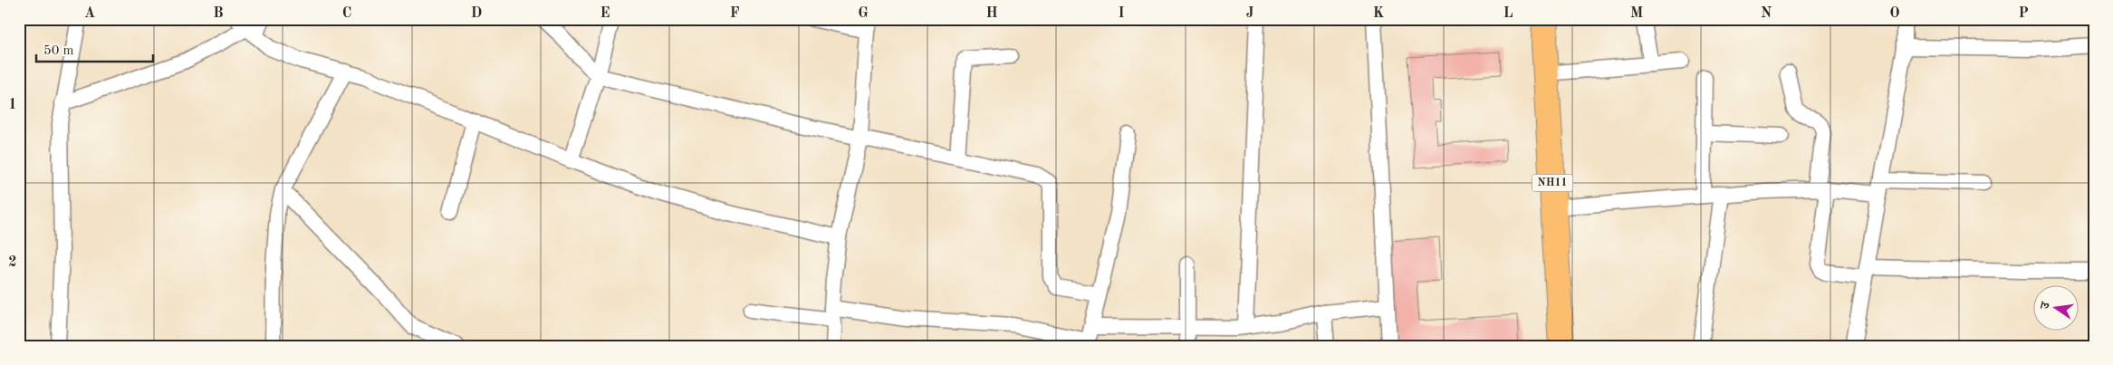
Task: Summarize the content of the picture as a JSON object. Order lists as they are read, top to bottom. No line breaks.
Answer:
{"streets":{"highway":["NH11"]},"scale_bar":"50 m","north":"left","grid":{"columns":["A","B","C","D","E","F","G","H","I","J","K","L","M","N","O","P"],"rows":["1","2"]}}
